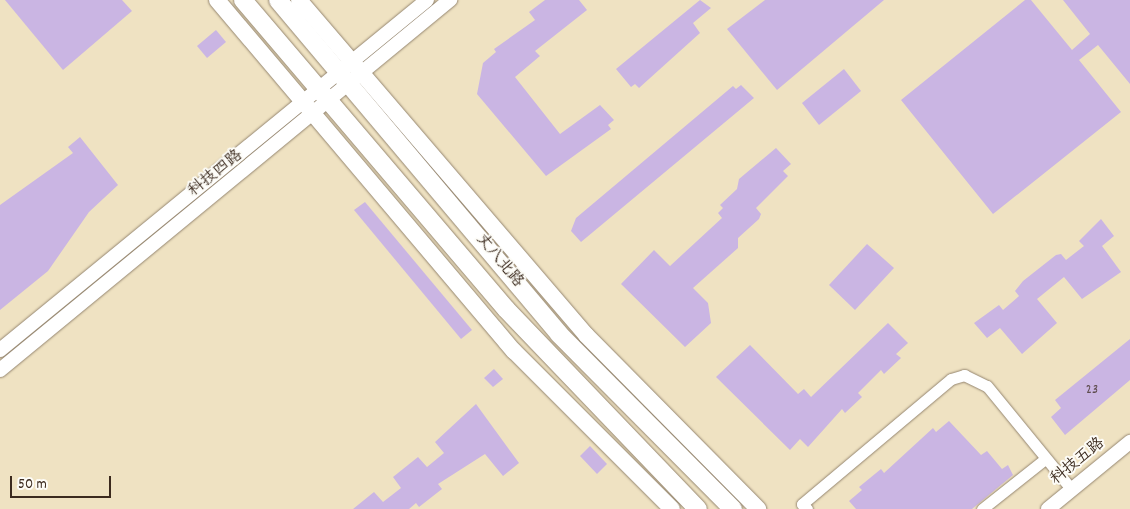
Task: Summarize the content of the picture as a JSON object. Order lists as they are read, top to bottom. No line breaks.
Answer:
{"streets":{"main road":["丈八北路"],"street":["科技四路","科技五路"]},"crossings":[["科技四路","丈八北路"]],"house_numbers":["23"],"scale_bar":"50 m"}
